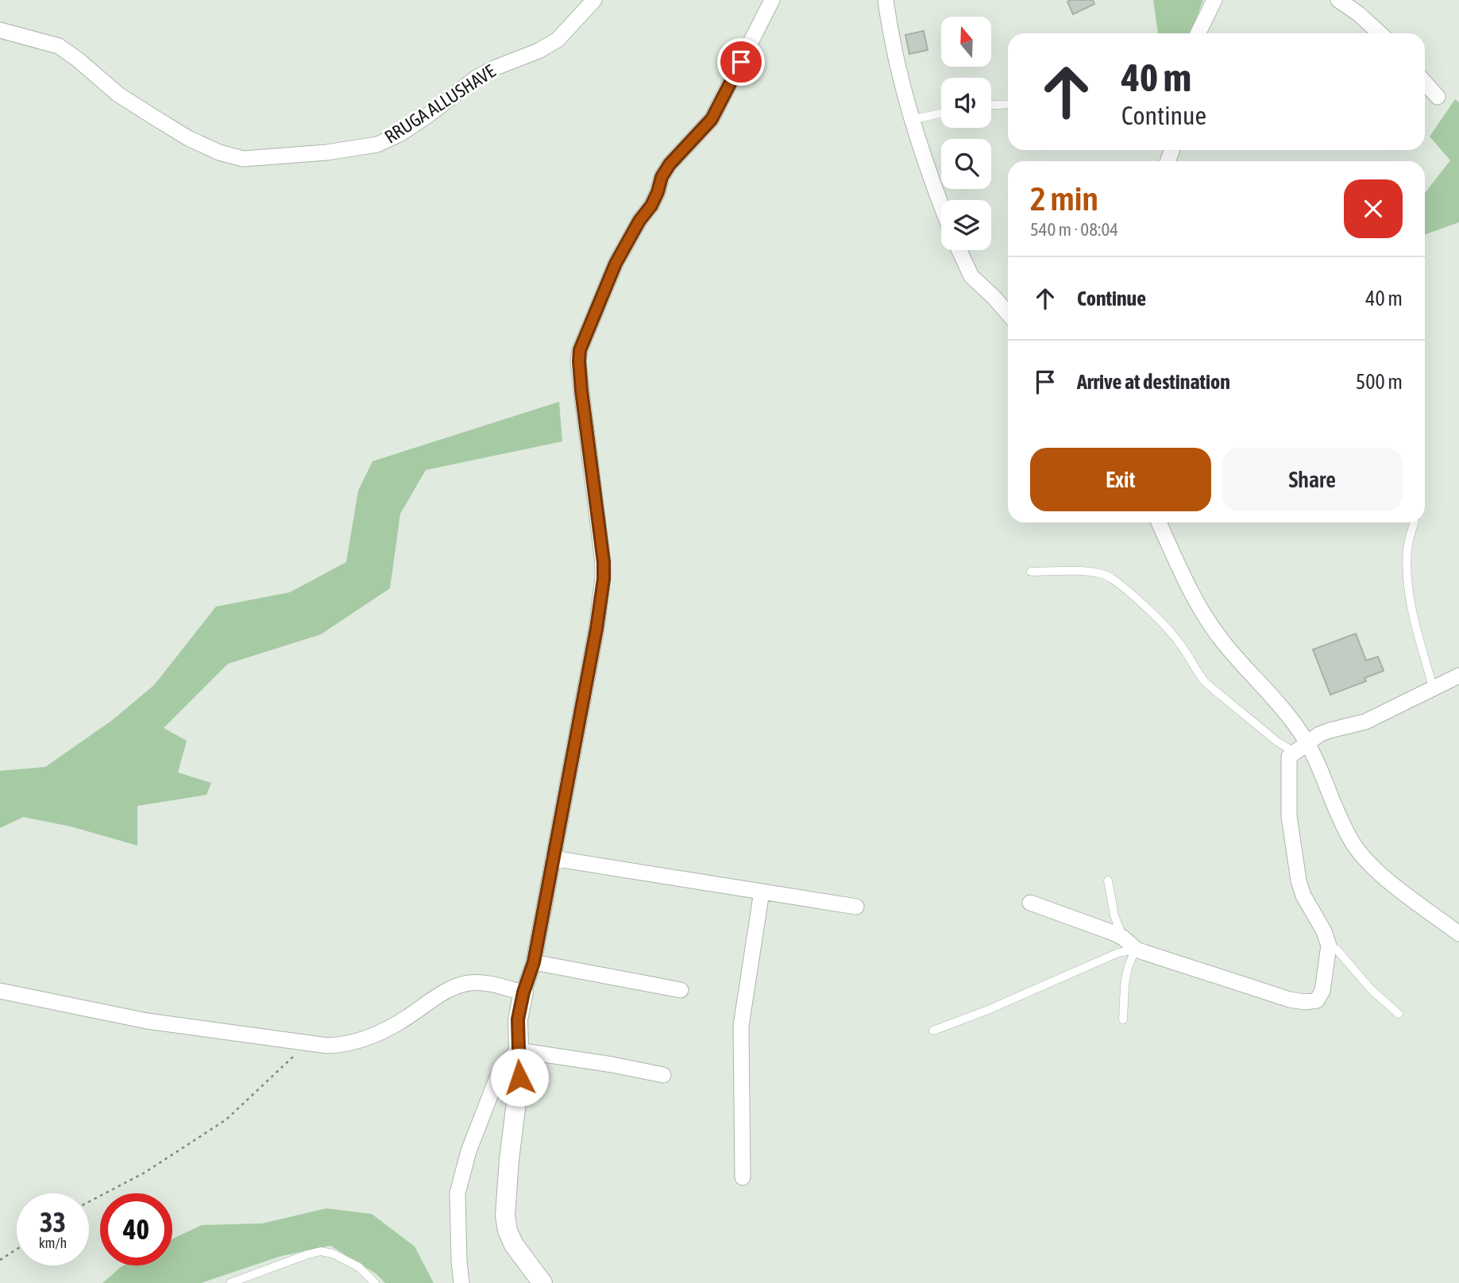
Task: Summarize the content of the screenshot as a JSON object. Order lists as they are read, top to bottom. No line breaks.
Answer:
{"streets":{"street":["RRUGA ALLUSHAVE"]},"north":"top","page":{"turn":["40 m","Continue"],"heading":["2 min","540 m · 08:04"],"list":[{"name":"Continue","value":"40 m"},{"name":"Arrive at destination","value":"500 m"}],"buttons":["Exit","Share"],"speed":"33 km/h","limit":"40"}}
